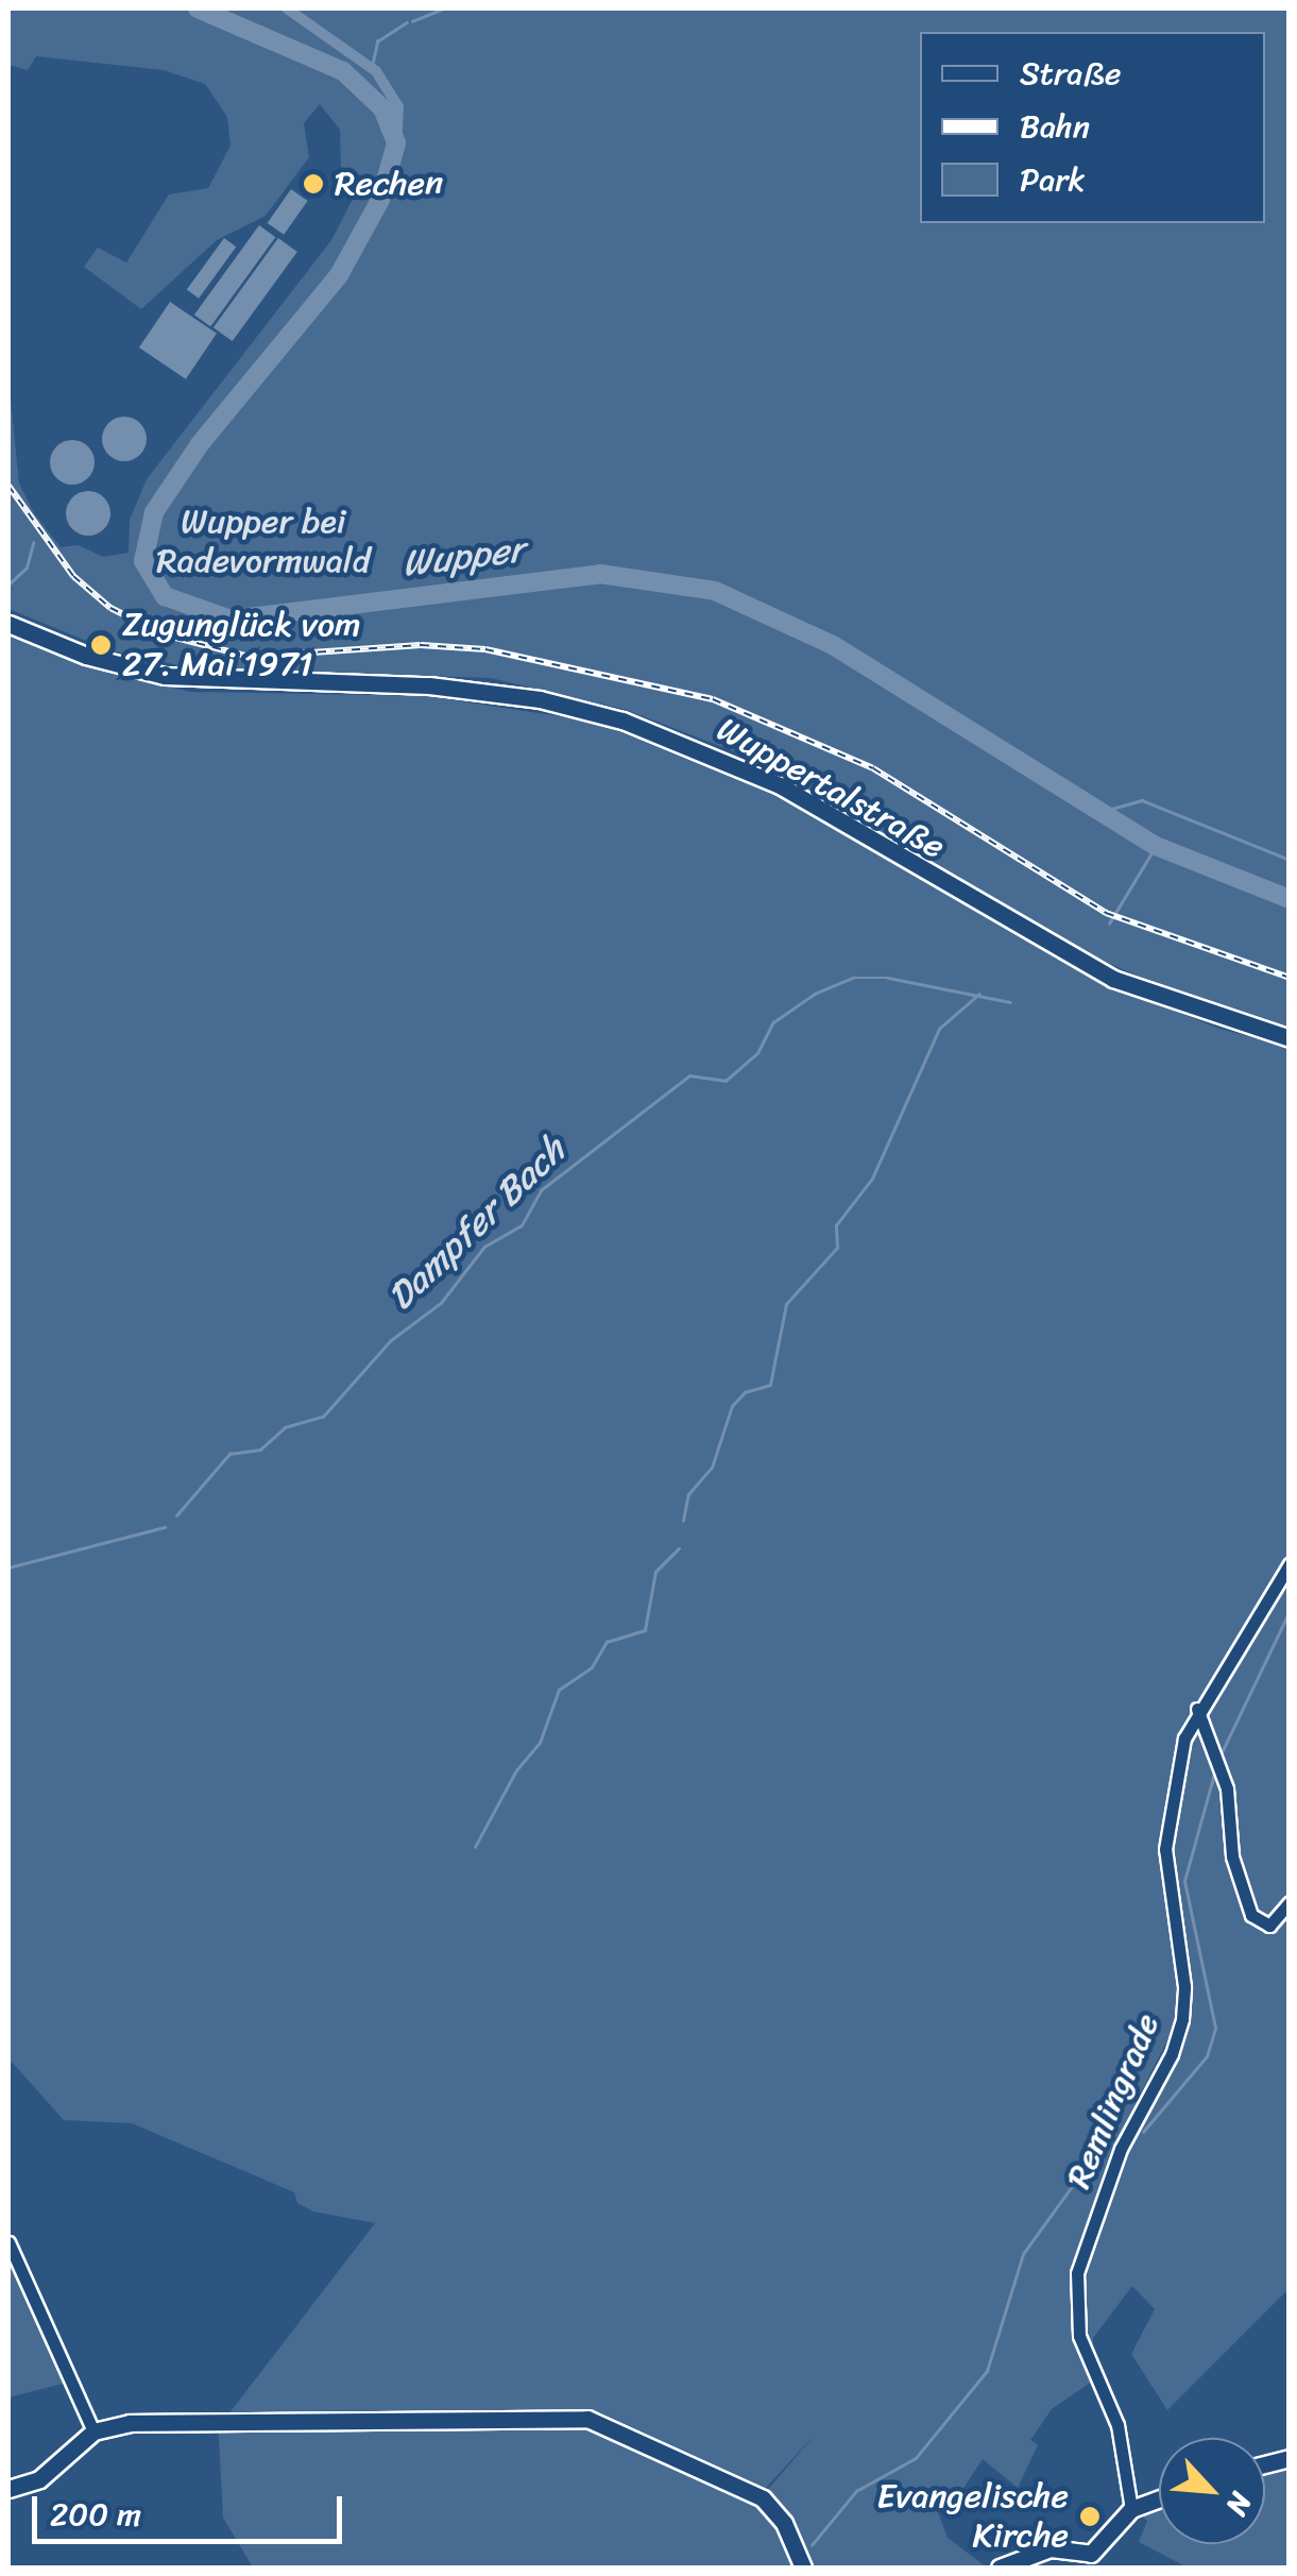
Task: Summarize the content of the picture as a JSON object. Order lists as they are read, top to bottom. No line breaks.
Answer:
{"streets":{"main road":["Wuppertalstraße"],"street":["Remlingrade"]},"water":["Wupper","Dampfer Bach"],"parks":["Wupper bei Radevormwald"],"places":["Rechen","Zugunglück vom 27. Mai 1971","Evangelische Kirche"],"legend":["Straße","Bahn","Park"],"scale_bar":"200 m","north":"bottom right"}
